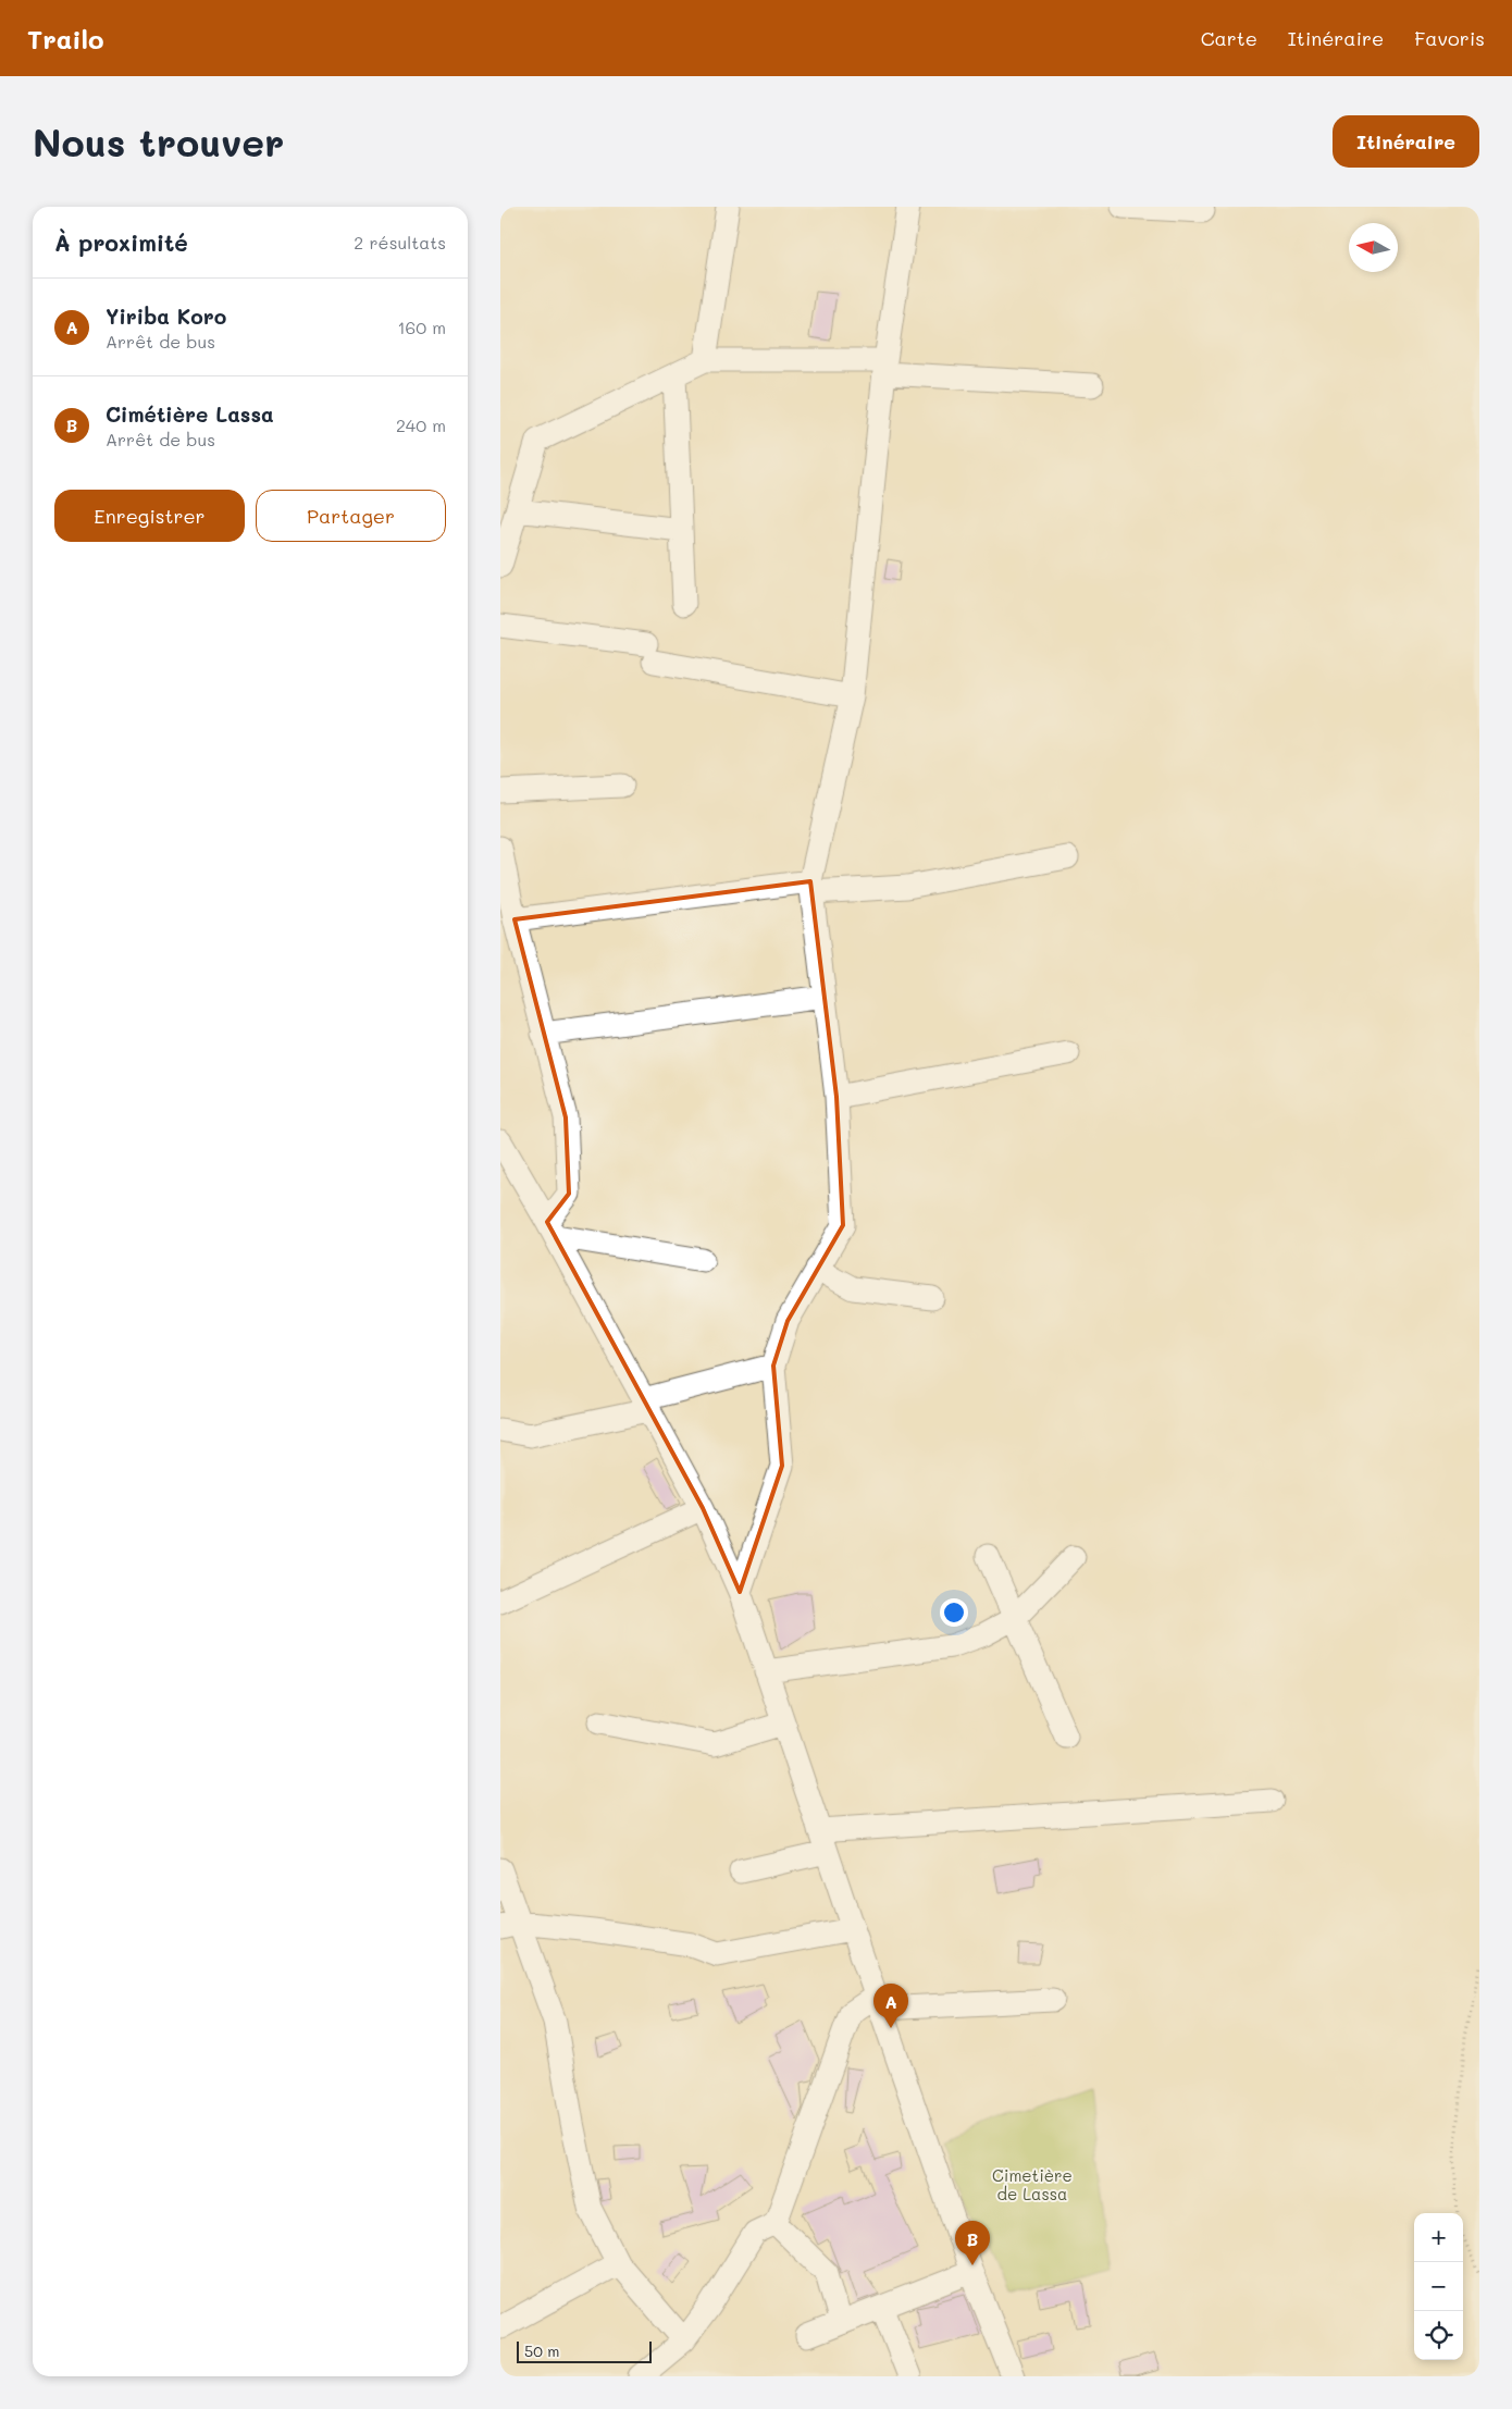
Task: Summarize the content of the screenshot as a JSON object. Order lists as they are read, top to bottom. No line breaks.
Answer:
{"parks":["Cimetière de Lassa"],"scale_bar":"50 m","north":"left","page":{"header":"Trailo","nav":["Carte","Itinéraire","Favoris"],"buttons":["Itinéraire",["Enregistrer","Partager"]],"title":"Nous trouver","heading":["À proximité","2 résultats"],"list":[{"mark":"A","name":"Yiriba Koro","note":"Arrêt de bus","value":"160 m"},{"mark":"B","name":"Cimétière Lassa","note":"Arrêt de bus","value":"240 m"}],"pins":["A","B"],"map_buttons":["+","−"],"scale":"50 m"}}
